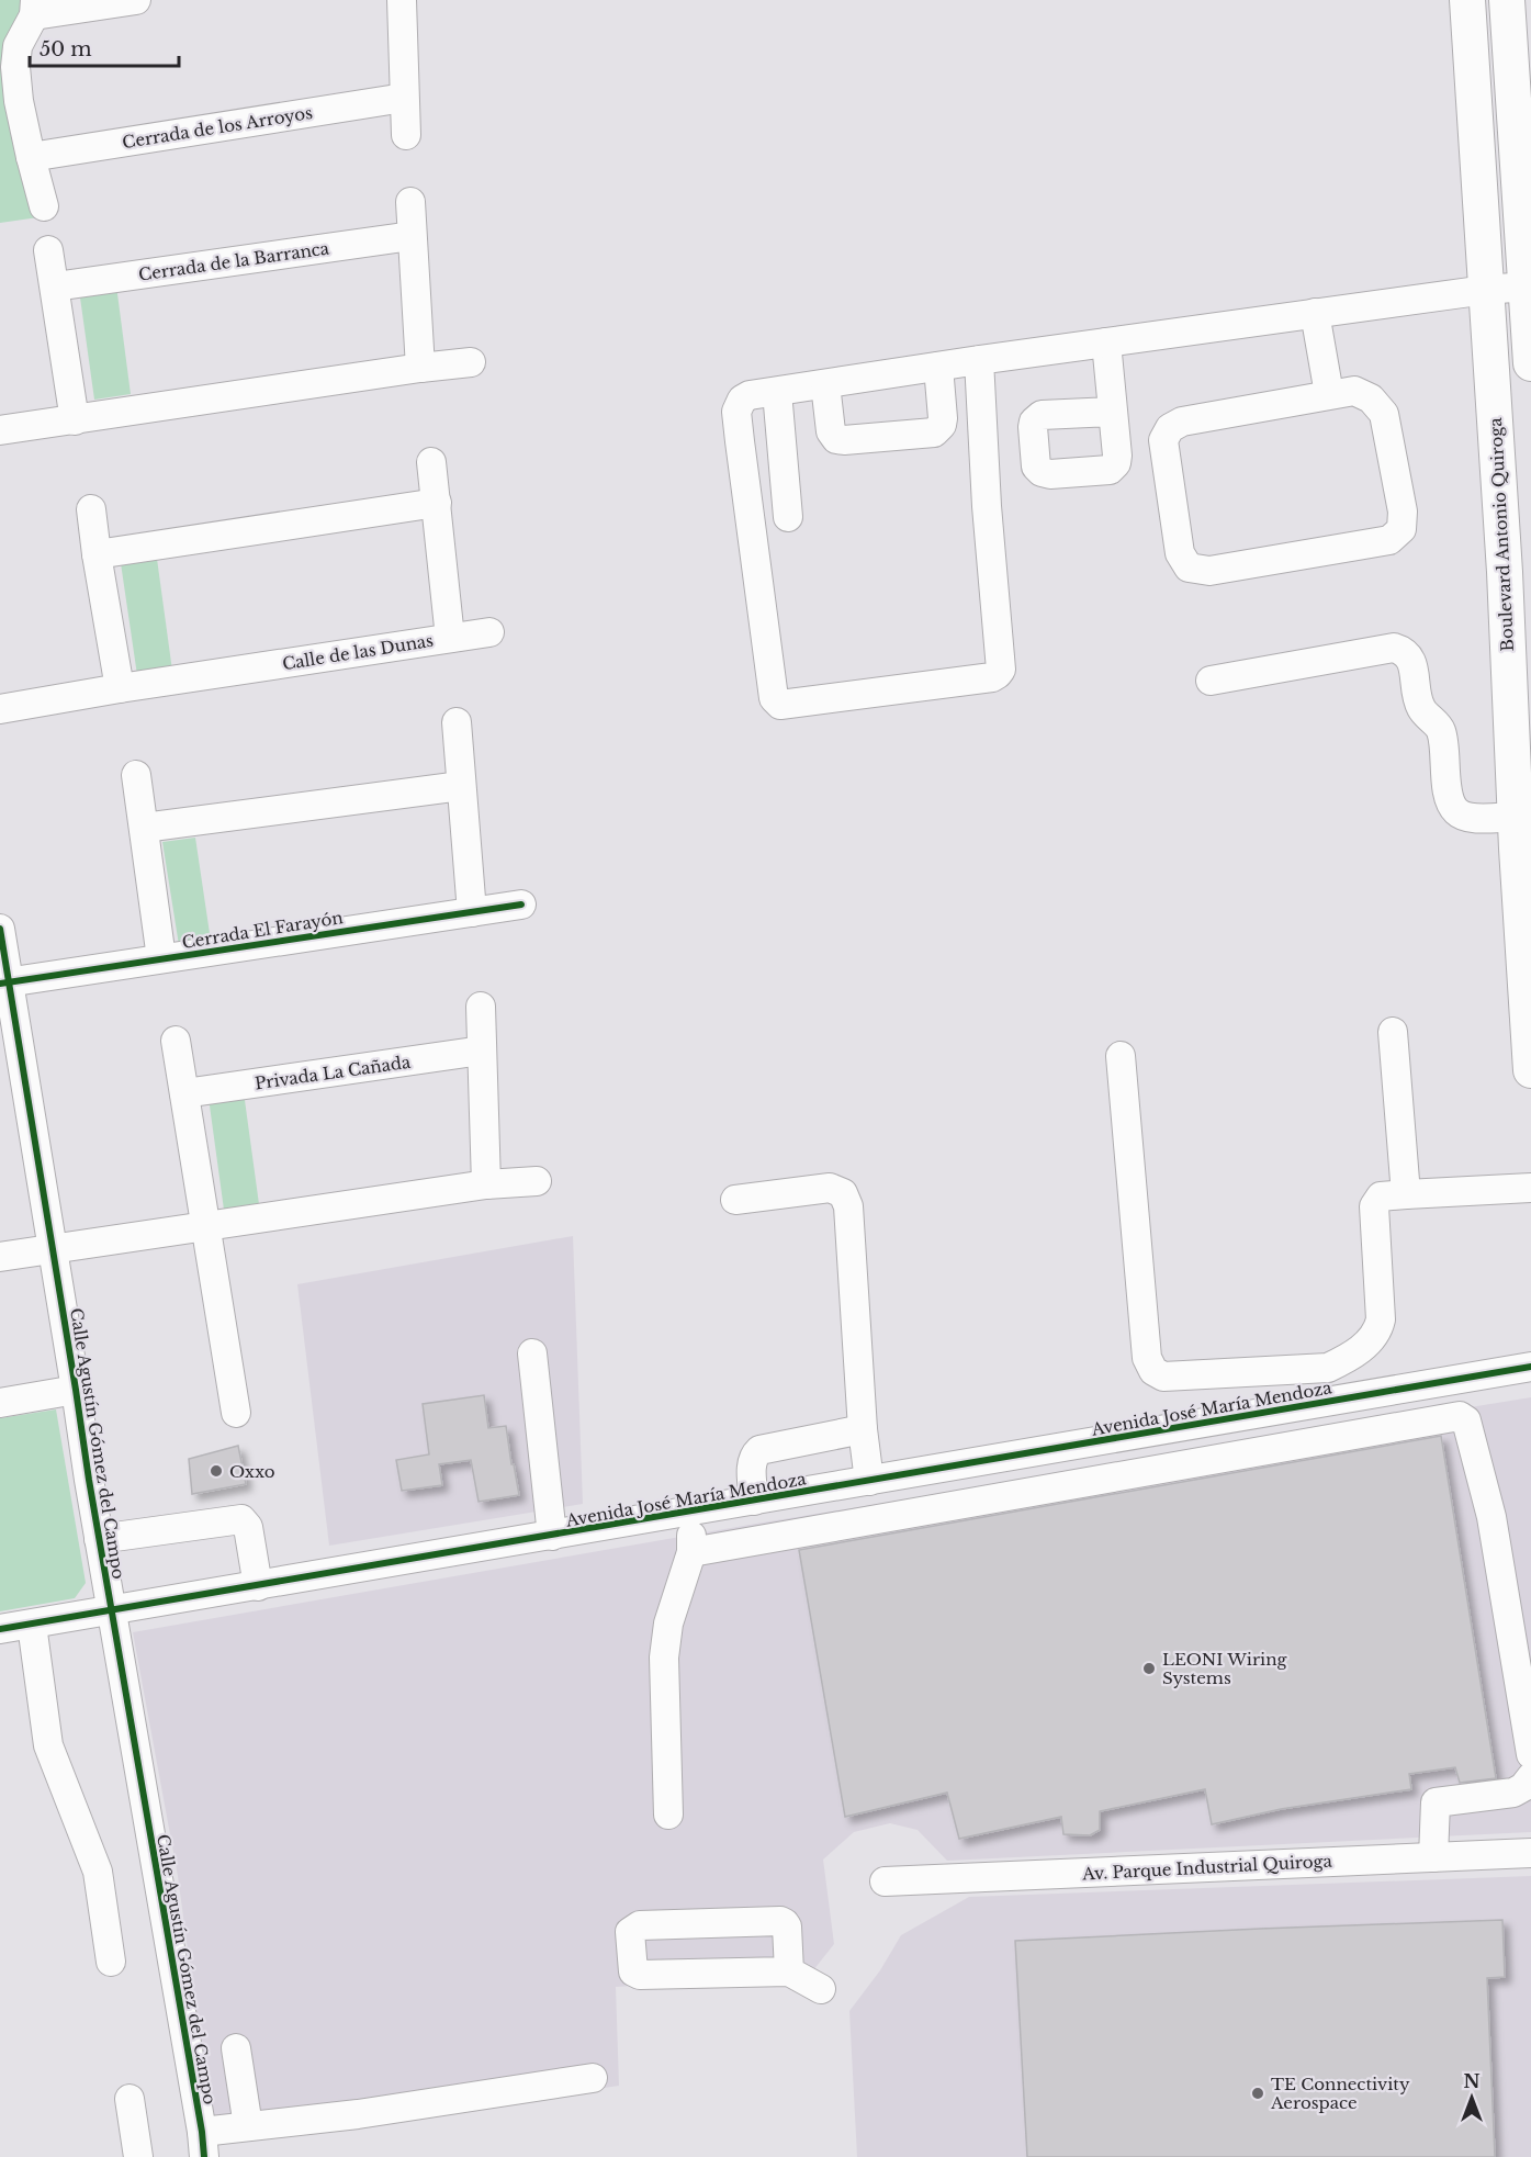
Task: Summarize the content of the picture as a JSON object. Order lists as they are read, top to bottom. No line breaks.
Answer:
{"streets":{"main road":["Boulevard Antonio Quiroga"],"street":["Cerrada de los Arroyos","Cerrada de la Barranca","Calle de las Dunas","Cerrada El Farayón","Privada La Cañada","Avenida José María Mendoza","Calle Agustín Gómez del Campo","Av. Parque Industrial Quiroga"]},"crossings":[["Cerrada El Farayón","Calle Agustín Gómez del Campo"],["Avenida José María Mendoza","Calle Agustín Gómez del Campo"]],"places":["Oxxo","LEONI Wiring Systems","TE Connectivity Aerospace"],"scale_bar":"50 m","north":"top"}
